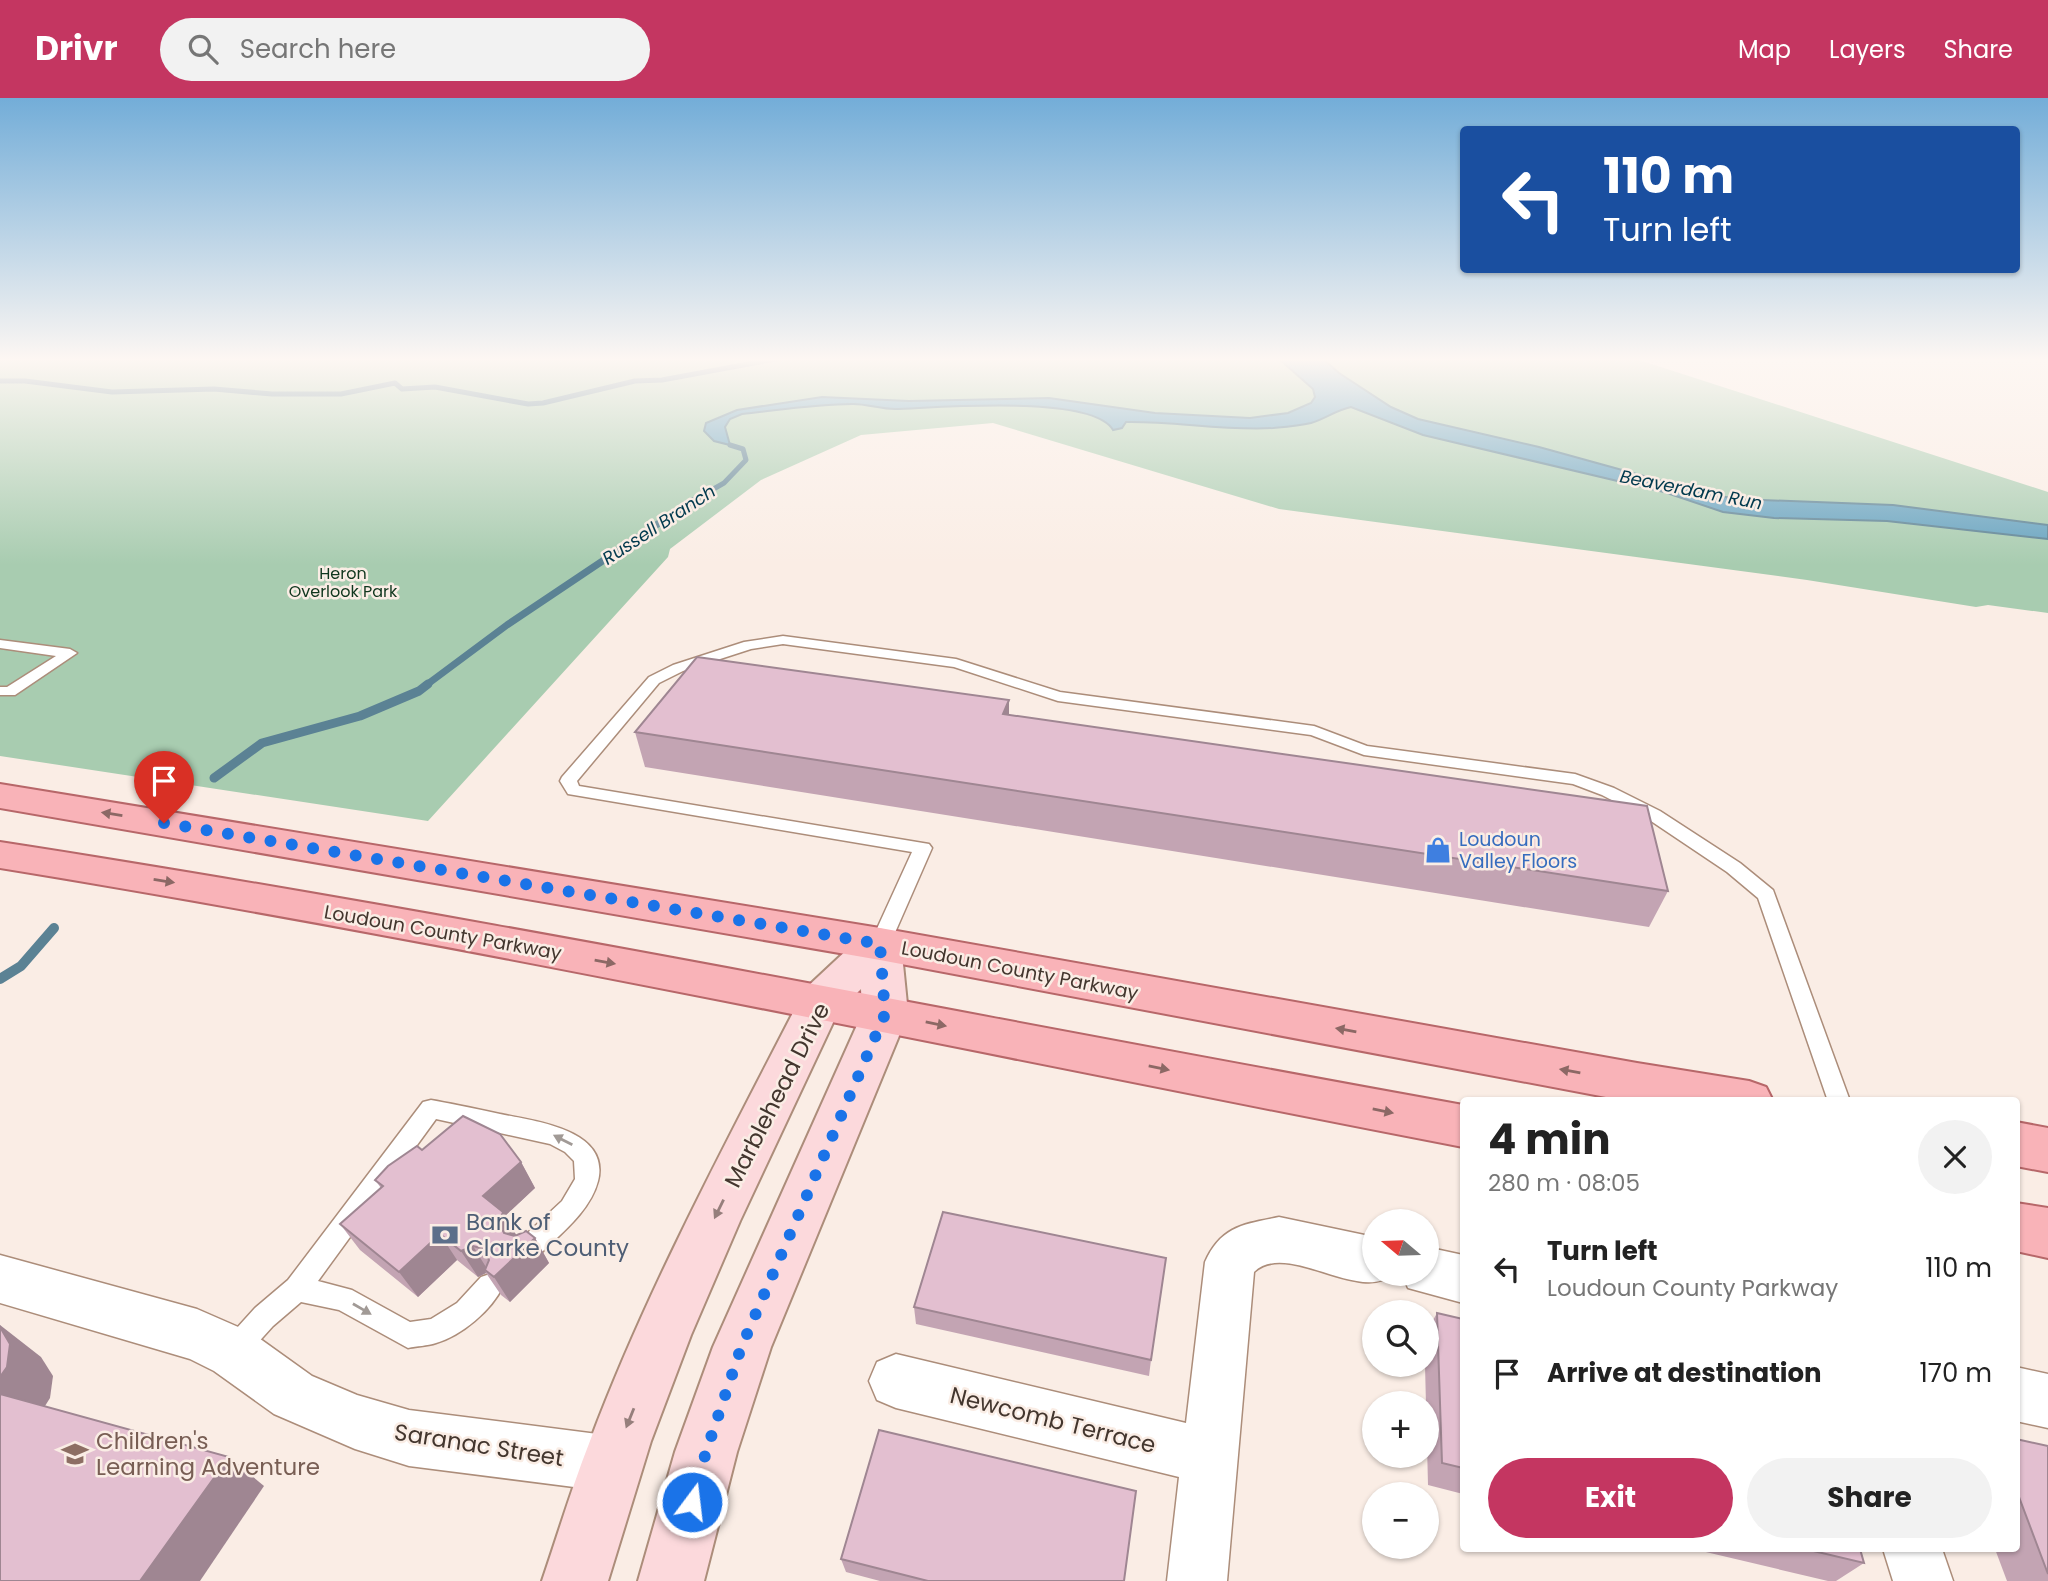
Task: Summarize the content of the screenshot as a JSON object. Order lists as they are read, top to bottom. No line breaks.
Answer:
{"streets":{"main road":["Loudoun County Parkway"],"street":["Marblehead Drive","Newcomb Terrace","Saranac Street"]},"crossings":[["Loudoun County Parkway","Marblehead Drive"],["Marblehead Drive","Saranac Street"]],"water":["Beaverdam Run","Russell Branch"],"parks":["Heron Overlook Park"],"places":{"shop":["Loudoun Valley Floors"],"bank":["Bank of Clarke County"],"school or university":["Children's Learning Adventure"]},"north":"left","page":{"header":"Drivr","search":"Search here","nav":["Map","Layers","Share"],"turn":["110 m","Turn left"],"heading":["4 min","280 m · 08:05"],"map_buttons":["+","−"],"list":[{"name":"Turn left","note":"Loudoun County Parkway","value":"110 m"},{"name":"Arrive at destination","value":"170 m"}],"buttons":["Exit","Share"]}}
